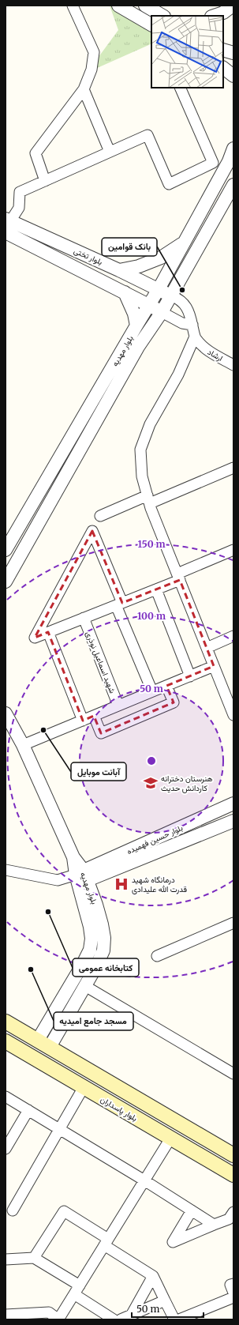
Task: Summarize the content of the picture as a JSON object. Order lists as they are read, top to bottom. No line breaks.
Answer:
{"streets":{"main road":["بلوار پاسداران"],"street":["بلوار تختی","بلوار مهدیه","ارشاد","شهید اسماعیل نوذری","بلوار حسین فهمیده"]},"crossings":[["بلوار تختی","بلوار مهدیه"],["بلوار مهدیه","بلوار حسین فهمیده"]],"places":{"other":["بانک قوامین","آبانت موبایل","کتابخانه عمومی","مسجد جامع امیدیه"],"school or university":["هنرستان دخترانه کاردانش حدیث"],"hospital":["درمانگاه شهید قدرت الله علیدادی"]},"scale_bar":"50 m","rings":["150 m","100 m","50 m"]}
